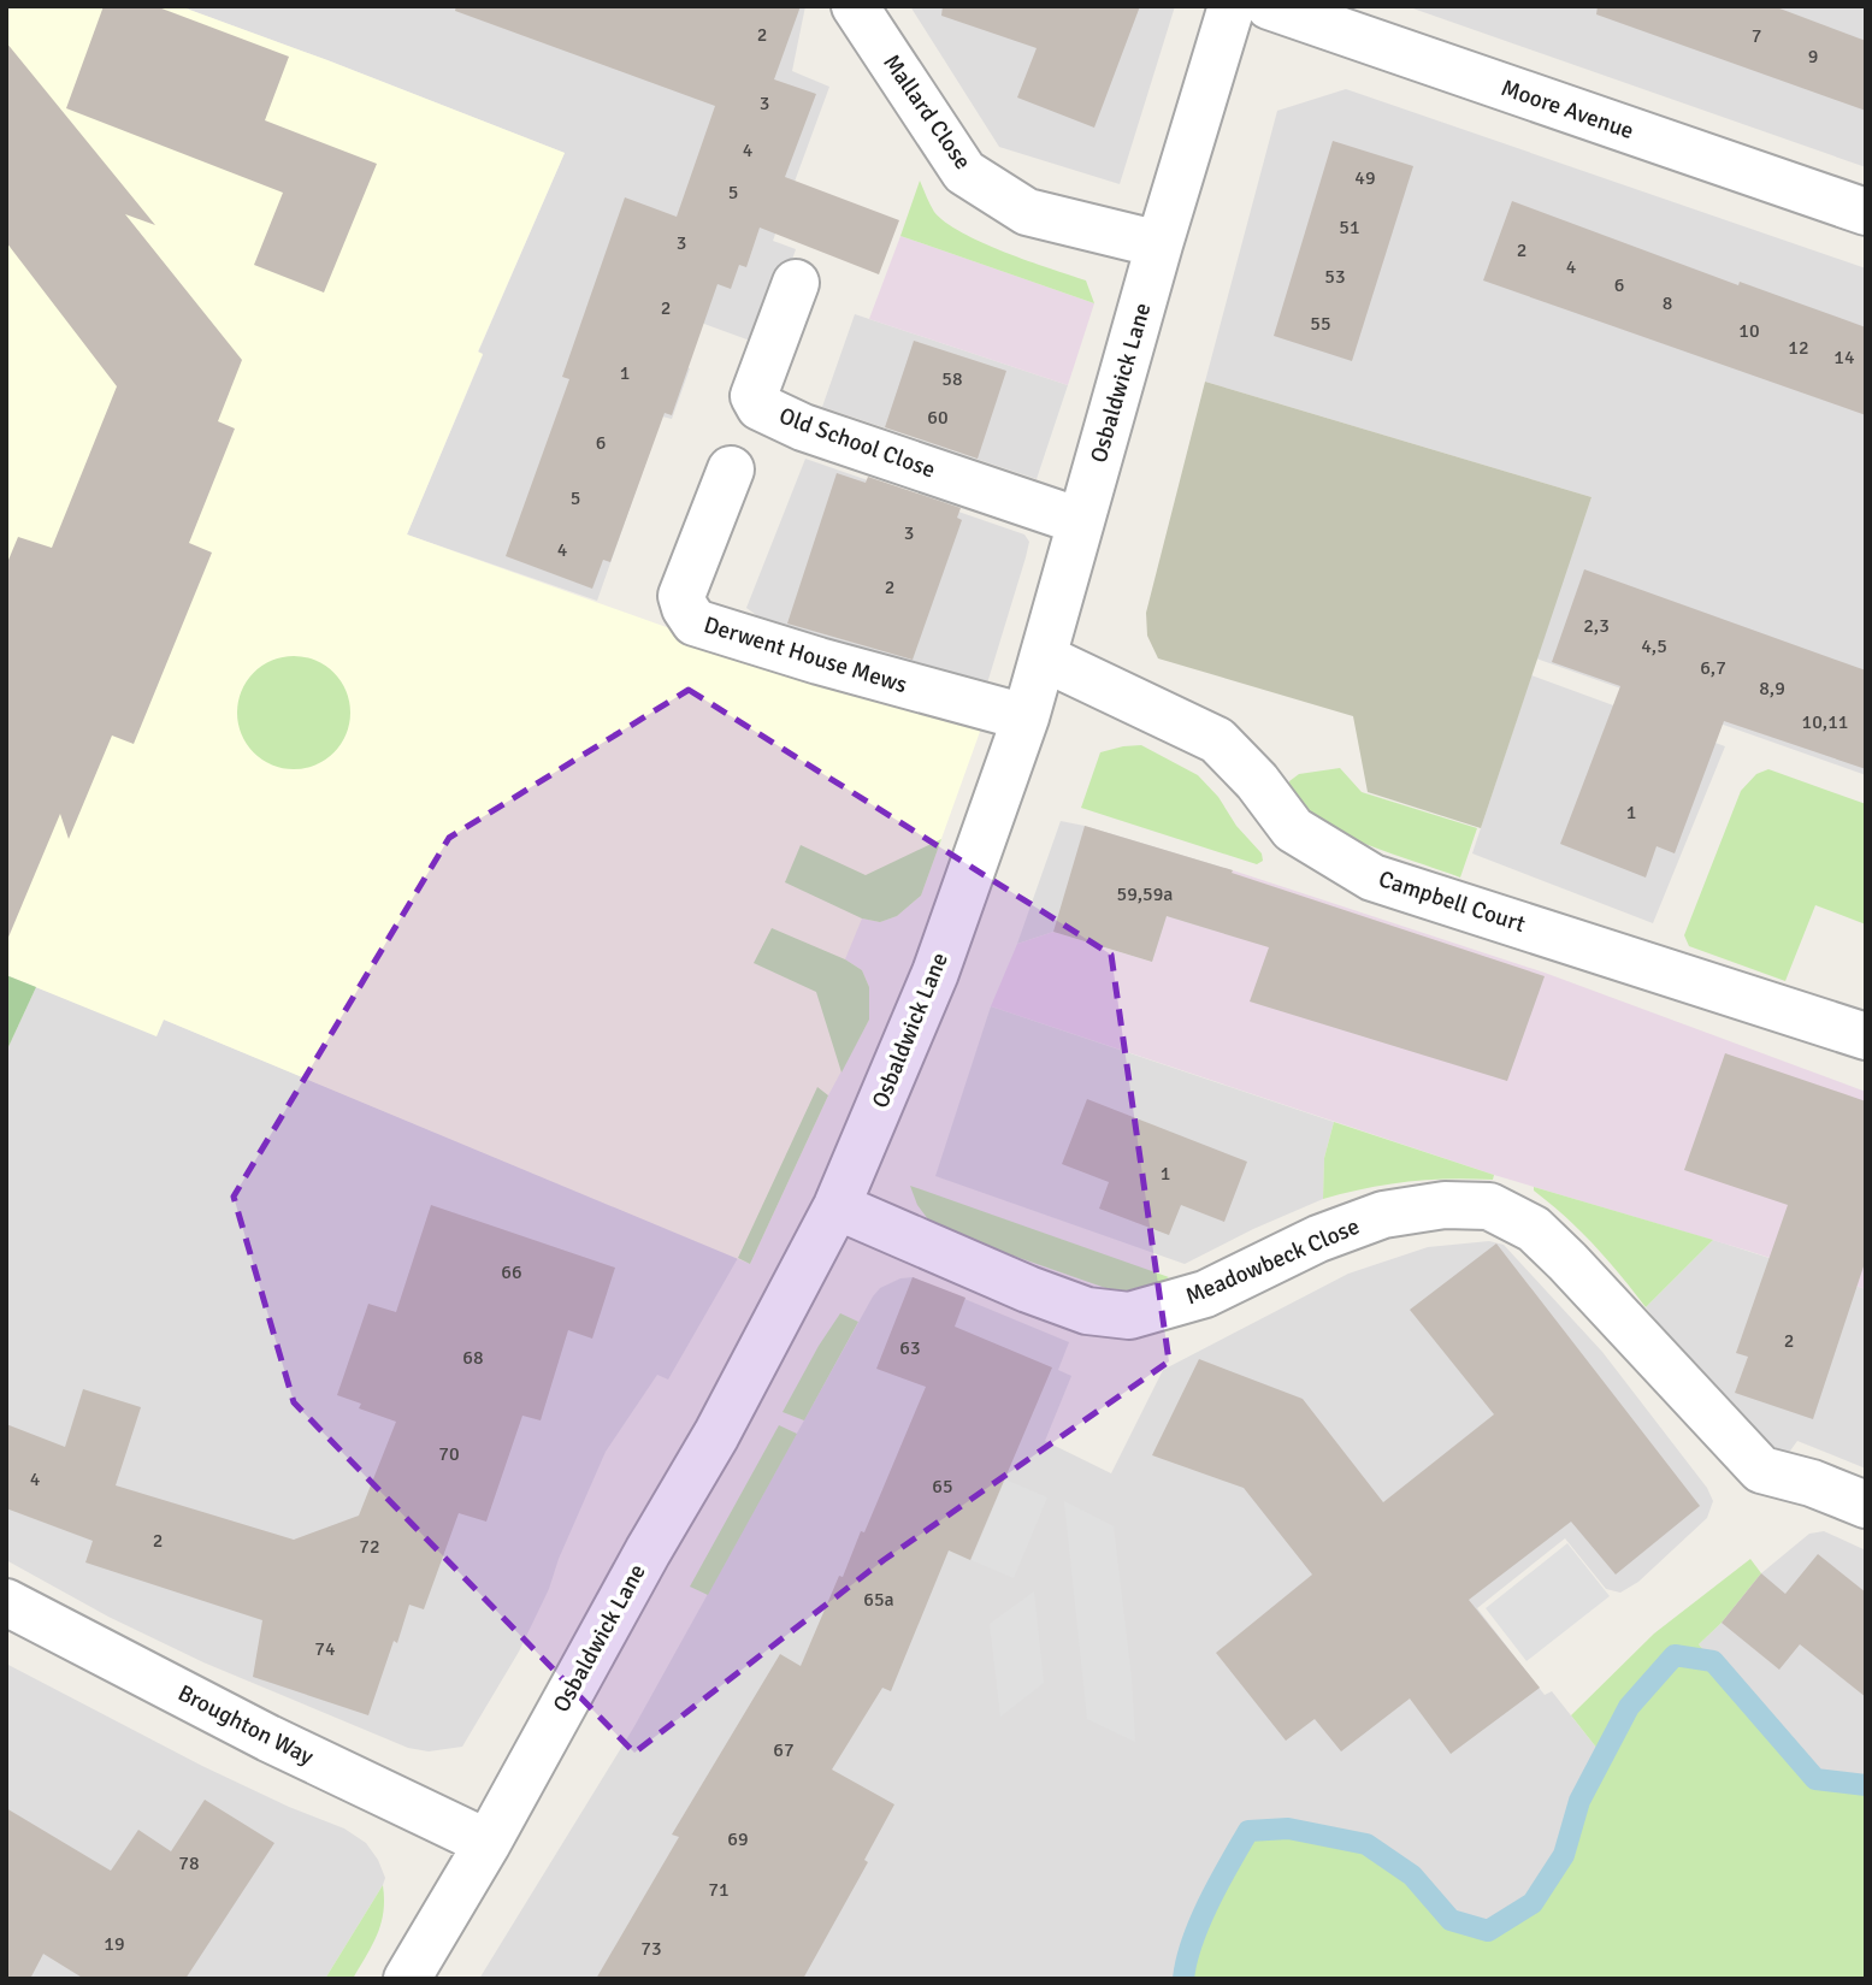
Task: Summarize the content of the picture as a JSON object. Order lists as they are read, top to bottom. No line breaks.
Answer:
{"streets":{"street":["Moore Avenue","Mallard Close","Osbaldwick Lane","Old School Close","Derwent House Mews","Campbell Court","Meadowbeck Close","Broughton Way"]},"crossings":[["Mallard Close","Osbaldwick Lane"],["Osbaldwick Lane","Old School Close"],["Osbaldwick Lane","Derwent House Mews"],["Osbaldwick Lane","Campbell Court"],["Osbaldwick Lane","Meadowbeck Close"],["Osbaldwick Lane","Broughton Way"]],"house_numbers":["2","7","9","3","4","49","5","51","3","2","4","53","6","8","2","55","10","12","14","1","58","60","6","5","3","4","2","2,3","4,5","6,7","8,9","10,11","1","59,59a","1","66","2","63","68","70","4","65","2","72","65a","74","67","69","78","71","19","73"]}
